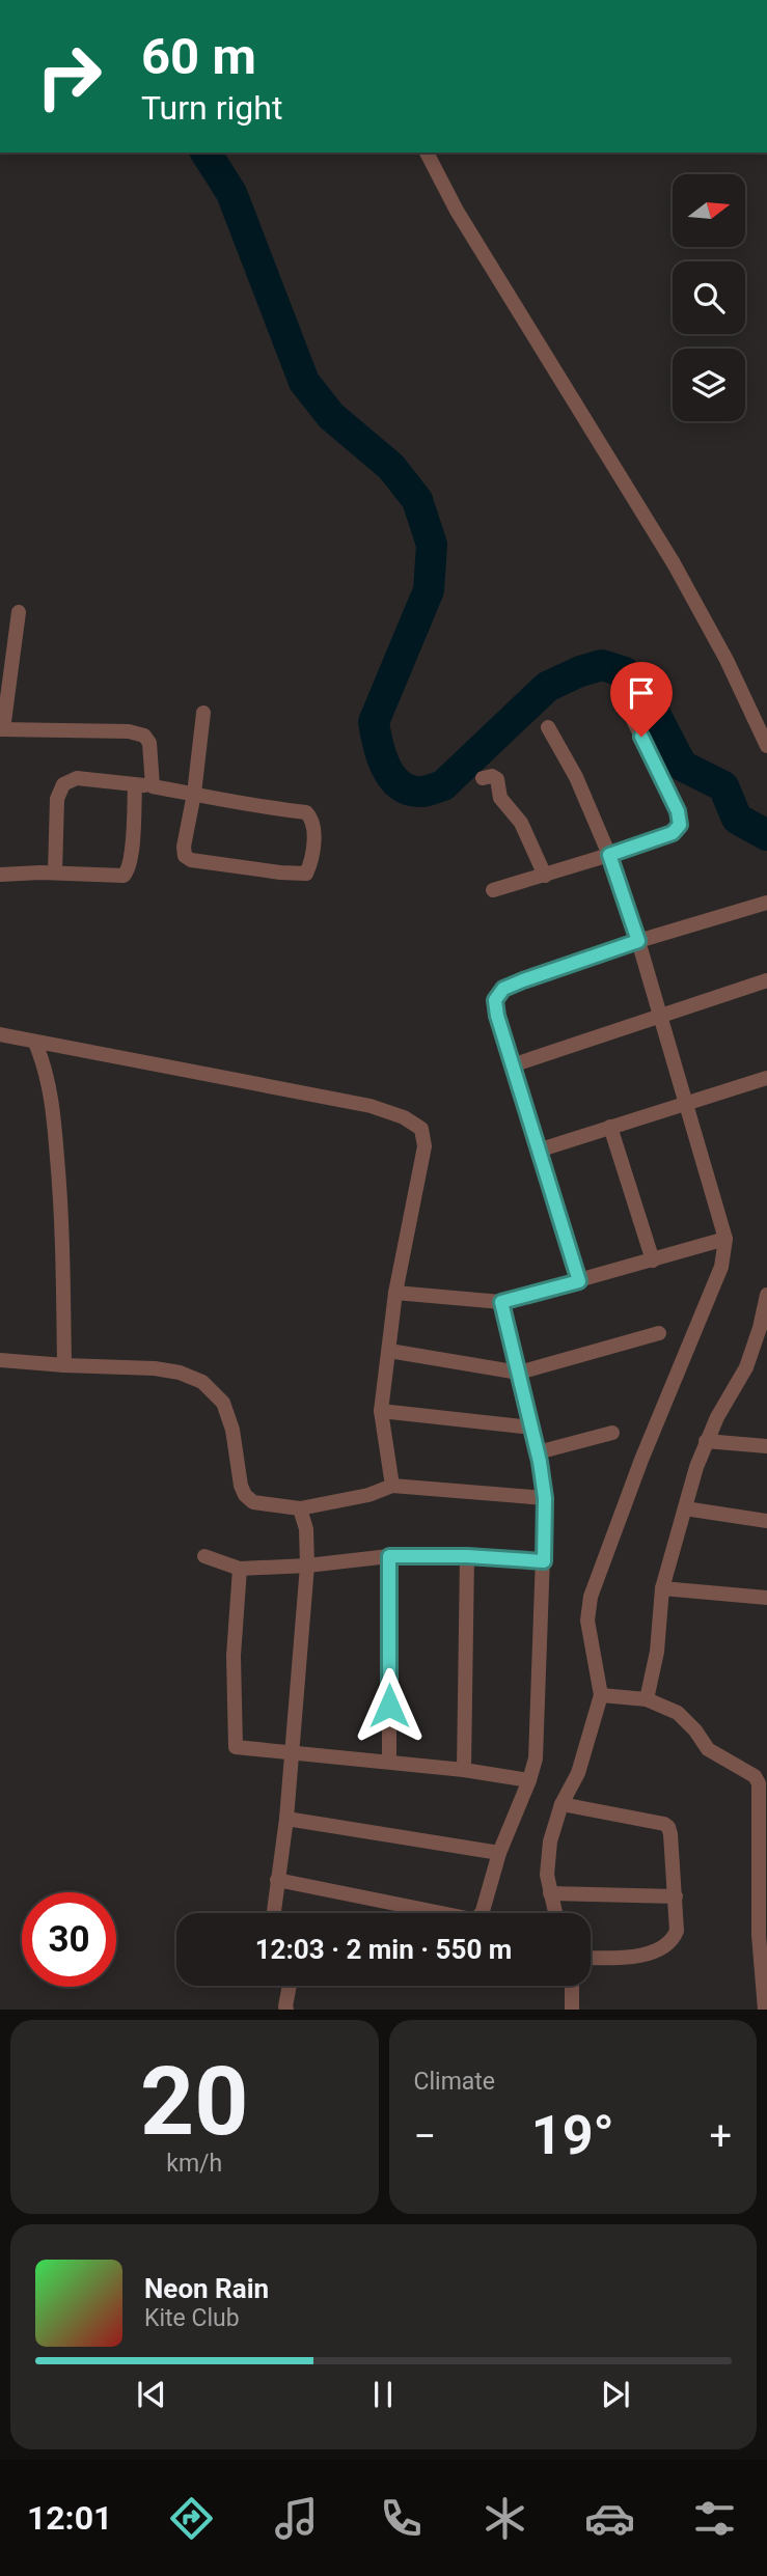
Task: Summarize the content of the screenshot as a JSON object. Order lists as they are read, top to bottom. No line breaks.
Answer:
{"north":"right","page":{"turn":["60 m","Turn right"],"limit":"30","trip":"12:03 · 2 min · 550 m","tile":[["20","km/h"],"Climate"],"heat":["−","19°","+"],"song":["Neon Rain","Kite Club"],"tabs":"12:01"}}
